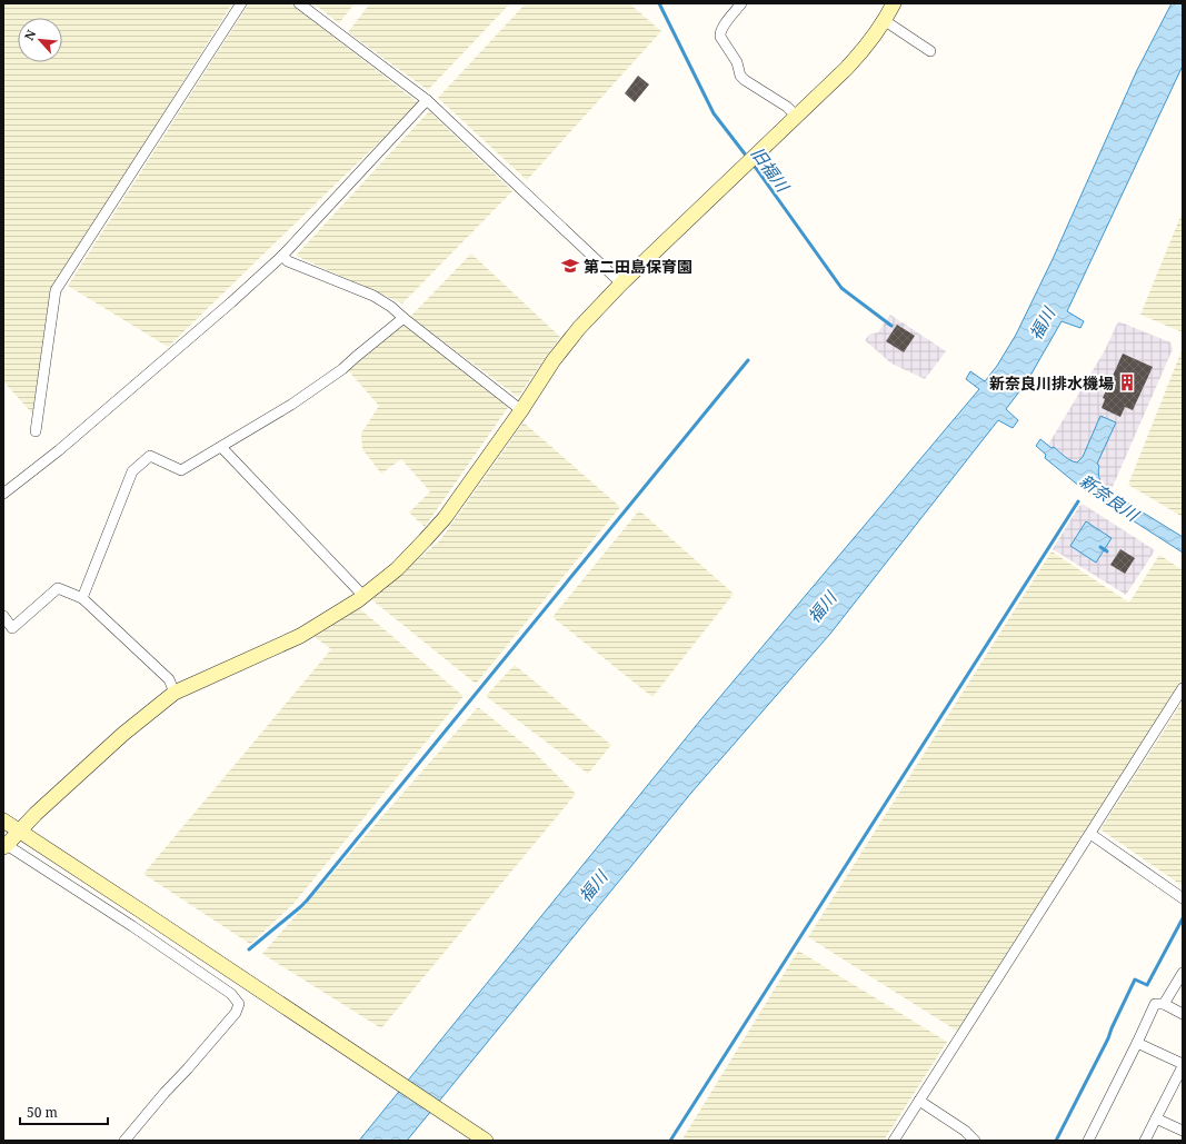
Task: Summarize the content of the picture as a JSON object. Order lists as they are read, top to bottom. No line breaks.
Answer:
{"water":["旧福川","福川","新奈良川"],"places":{"school or university":["第二田島保育園"],"building":["新奈良川排水機場"]},"scale_bar":"50 m","north":"top left"}
